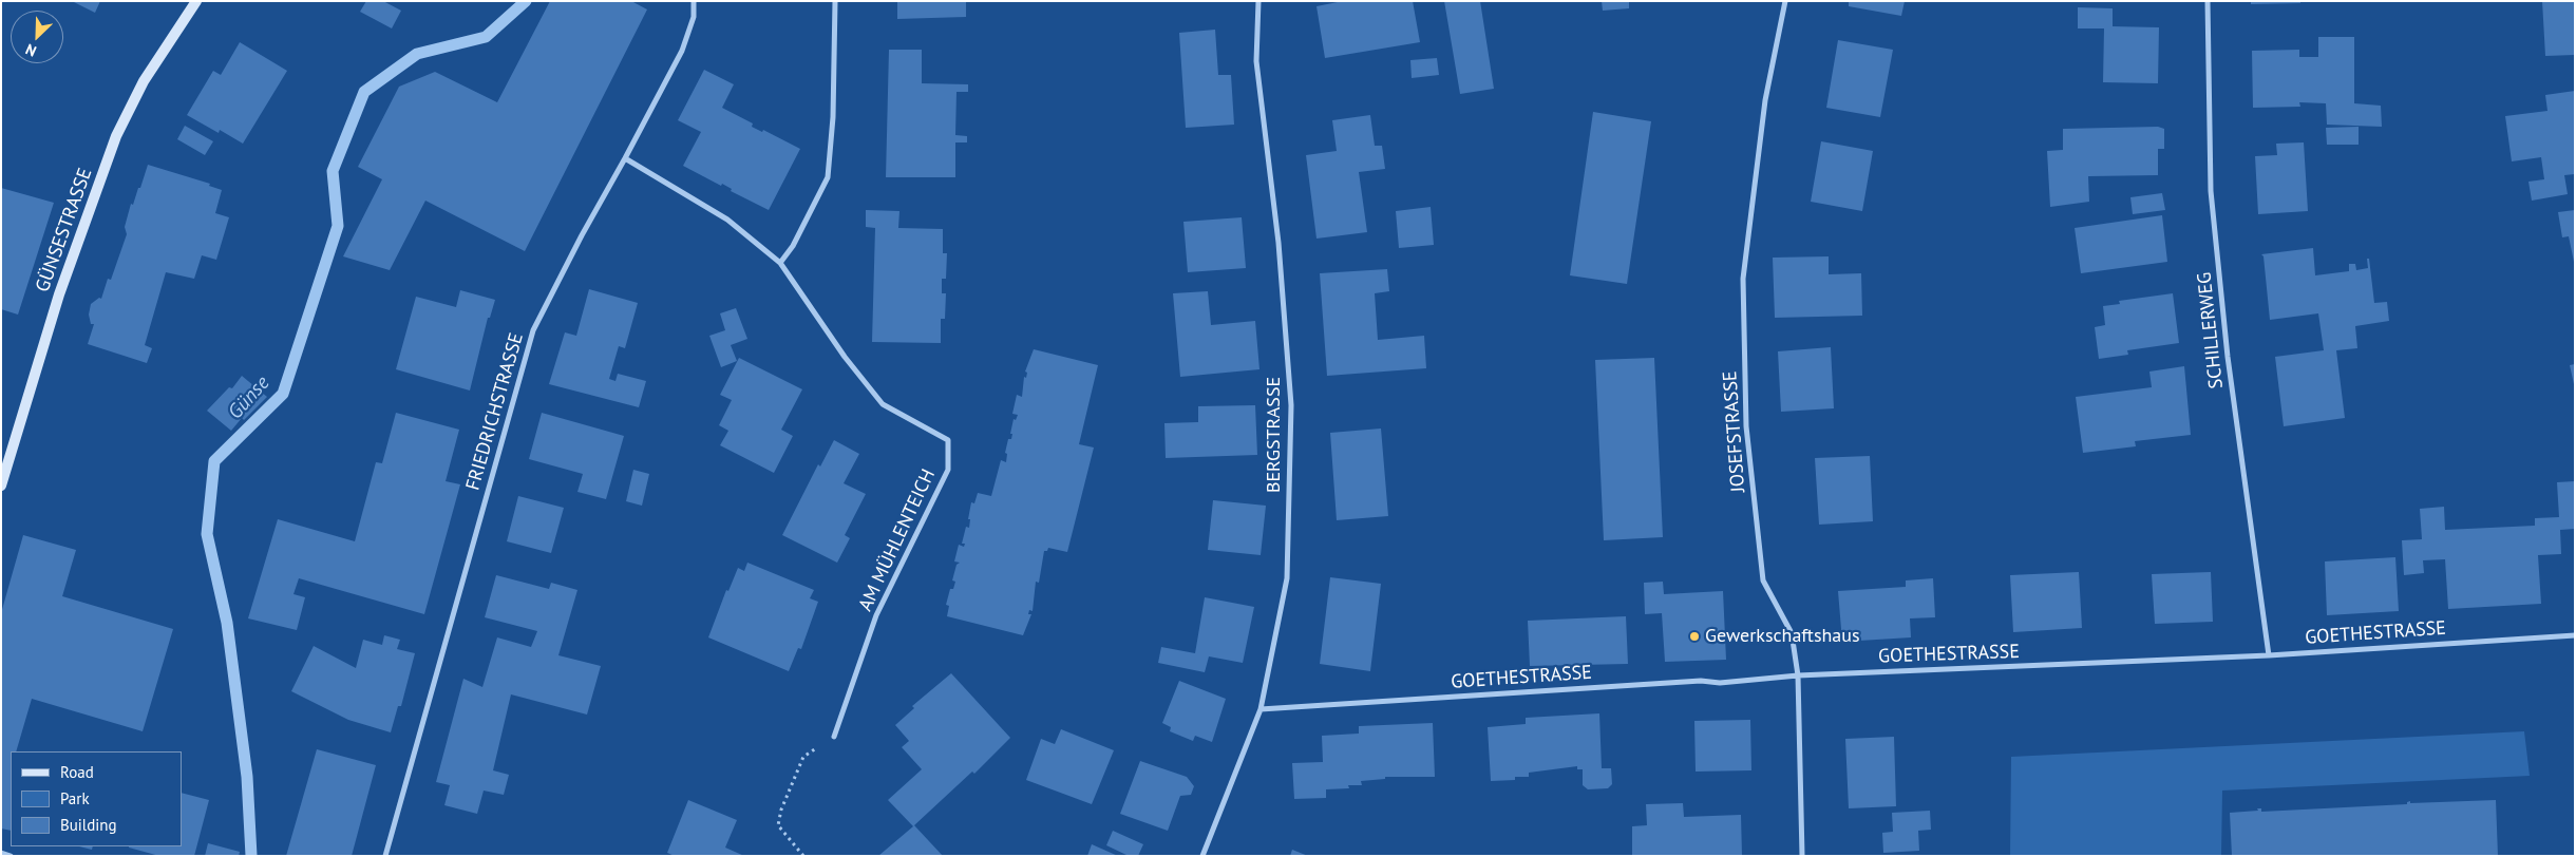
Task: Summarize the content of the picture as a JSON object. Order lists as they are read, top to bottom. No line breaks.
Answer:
{"streets":{"street":["GÜNSESTRASSE","SCHILLERWEG","FRIEDRICHSTRASSE","JOSEFSTRASSE","BERGSTRASSE","AM MÜHLENTEICH","GOETHESTRASSE"]},"crossings":[["SCHILLERWEG","GOETHESTRASSE"],["FRIEDRICHSTRASSE","AM MÜHLENTEICH"],["JOSEFSTRASSE","GOETHESTRASSE"],["BERGSTRASSE","GOETHESTRASSE"]],"water":["Günse"],"places":["Gewerkschaftshaus"],"legend":["Road","Park","Building"],"north":"bottom left"}
